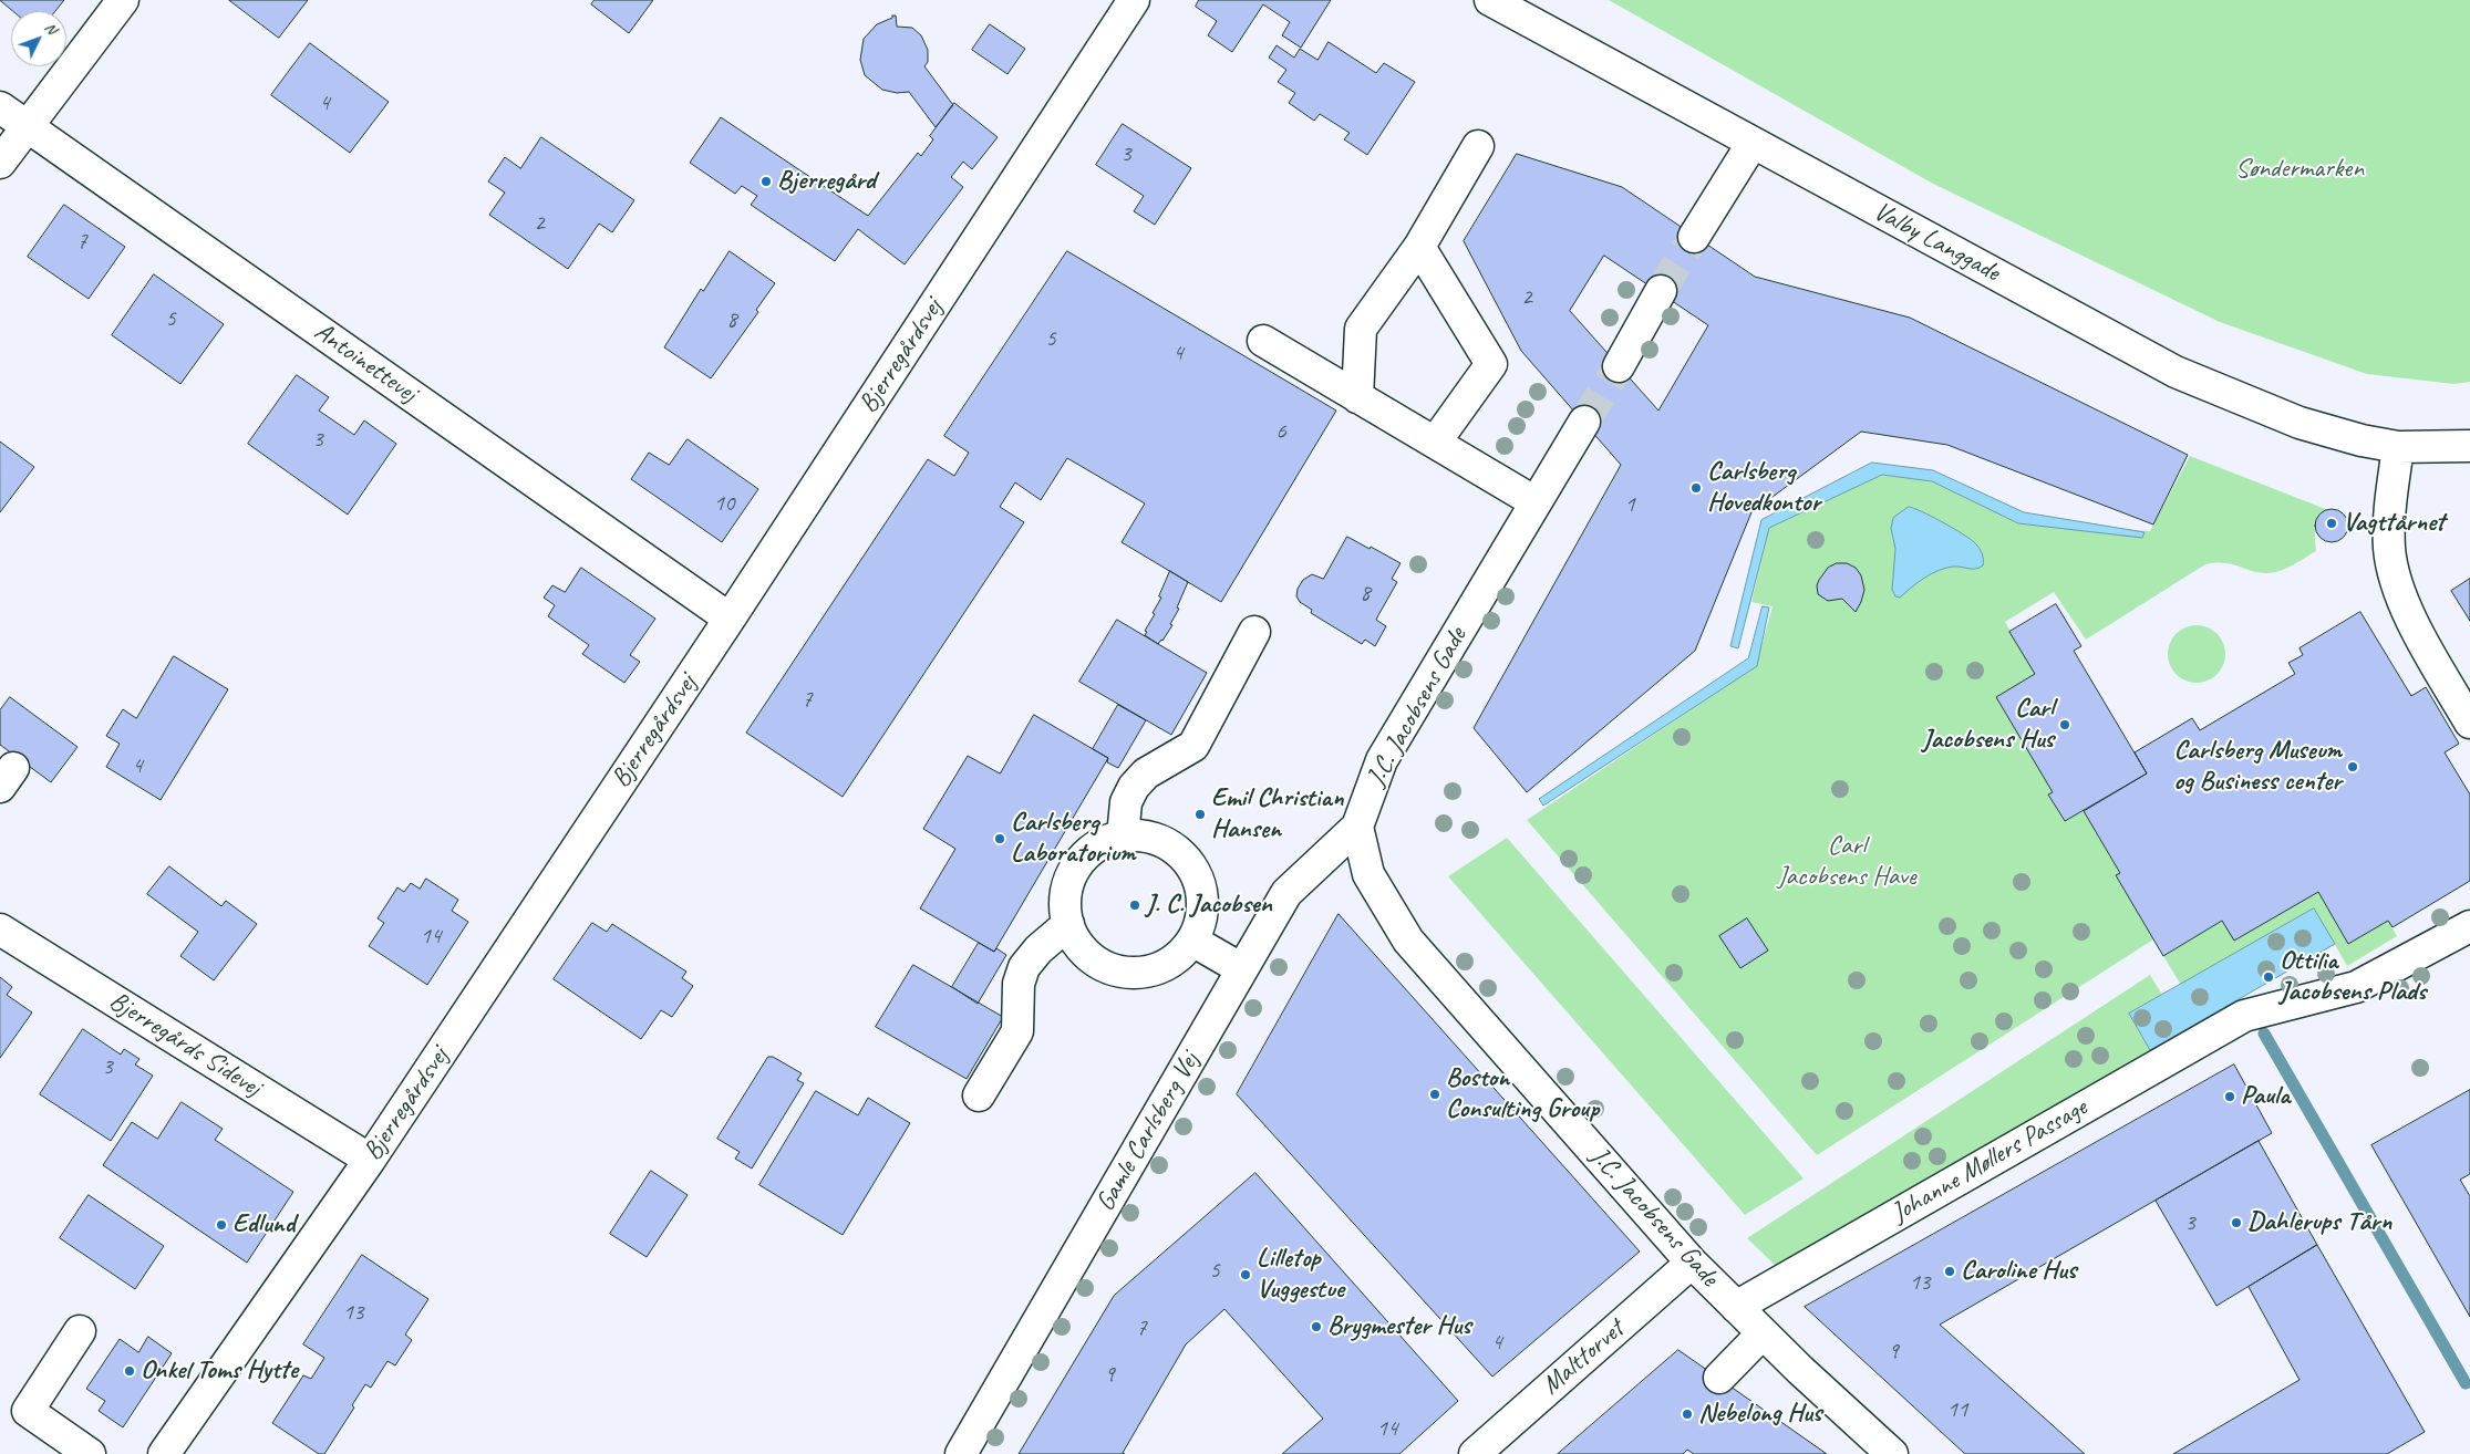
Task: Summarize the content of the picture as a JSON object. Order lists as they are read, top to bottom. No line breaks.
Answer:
{"streets":{"street":["Valby Langgade","Bjerregårdsvej","Antoinettevej","J.C. Jacobsens Gade","Bjerregårds Sidevej","Gamle Carlsberg Vej","Johanne Møllers Passage","Malttorvet"]},"crossings":[["Bjerregårdsvej","Antoinettevej"],["Bjerregårdsvej","Bjerregårds Sidevej"],["J.C. Jacobsens Gade","Gamle Carlsberg Vej"],["J.C. Jacobsens Gade","Johanne Møllers Passage"],["J.C. Jacobsens Gade","Malttorvet"]],"parks":["Søndermarken","Carl Jacobsens Have"],"places":["Bjerregård","Carlsberg Hovedkontor","Vagttårnet","Carl Jacobsens Hus","Carlsberg Museum og Business center","Emil Christian Hansen","Carlsberg Laboratorium","J. C. Jacobsen","Ottilia Jacobsens Plads","Boston Consulting Group","Paula","Dahlerups Tårn","Edlund","Caroline Hus","Lilletop Vuggestue","Brygmester Hus","Onkel Toms Hytte","Nebelong Hus"],"house_numbers":["4","3","2","7","2","5","8","5","4","6","3","10","1","8","7","4","14","3","3","5","13","13","7","4","9","9","11","14"],"north":"top right"}
